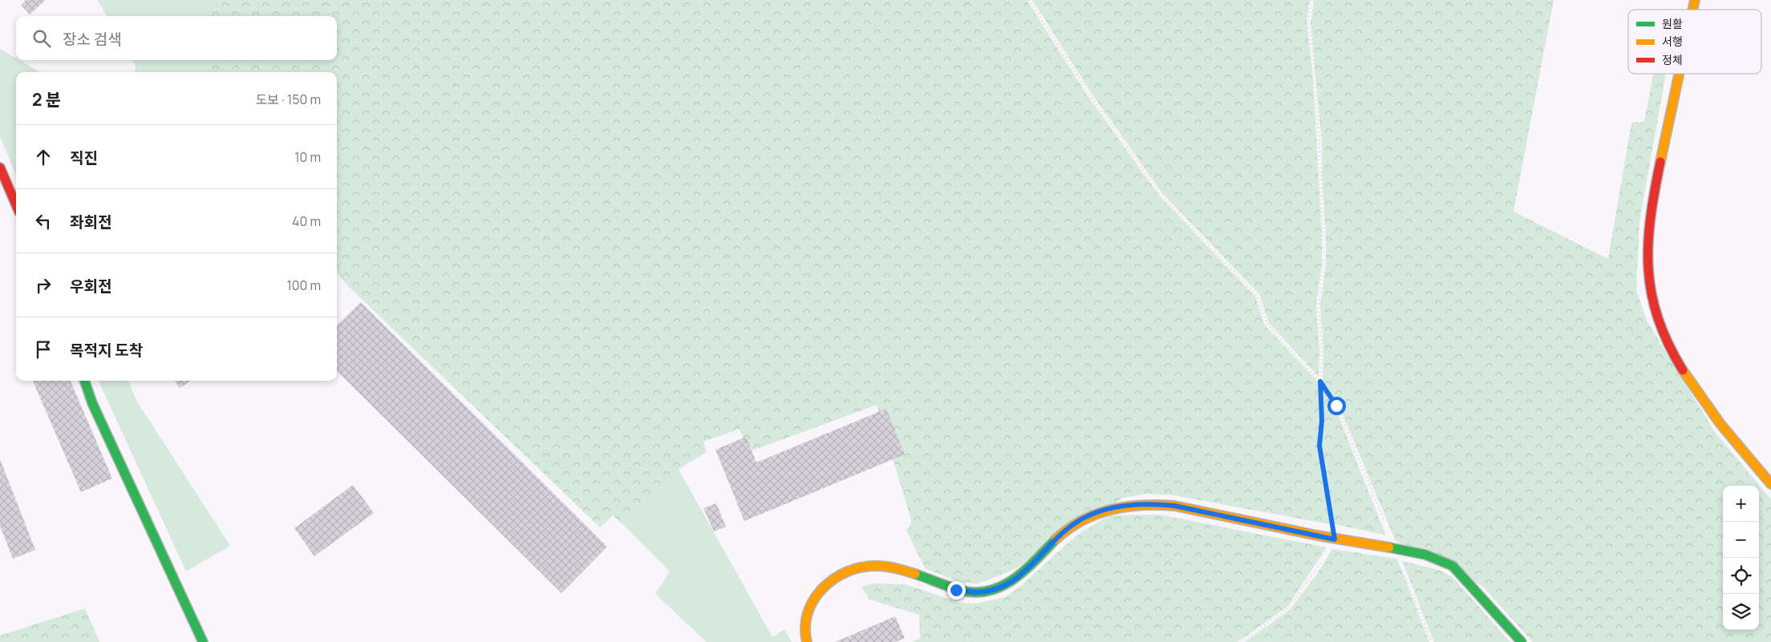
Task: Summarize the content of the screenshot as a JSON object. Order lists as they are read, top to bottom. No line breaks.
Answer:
{"legend":["원활","서행","정체"],"page":{"search":"장소 검색","heading":["2 분","도보 · 150 m"],"list":[["직진","10 m"],["좌회전","40 m"],["우회전","100 m"],"목적지 도착"],"map_buttons":["+","−"]}}
